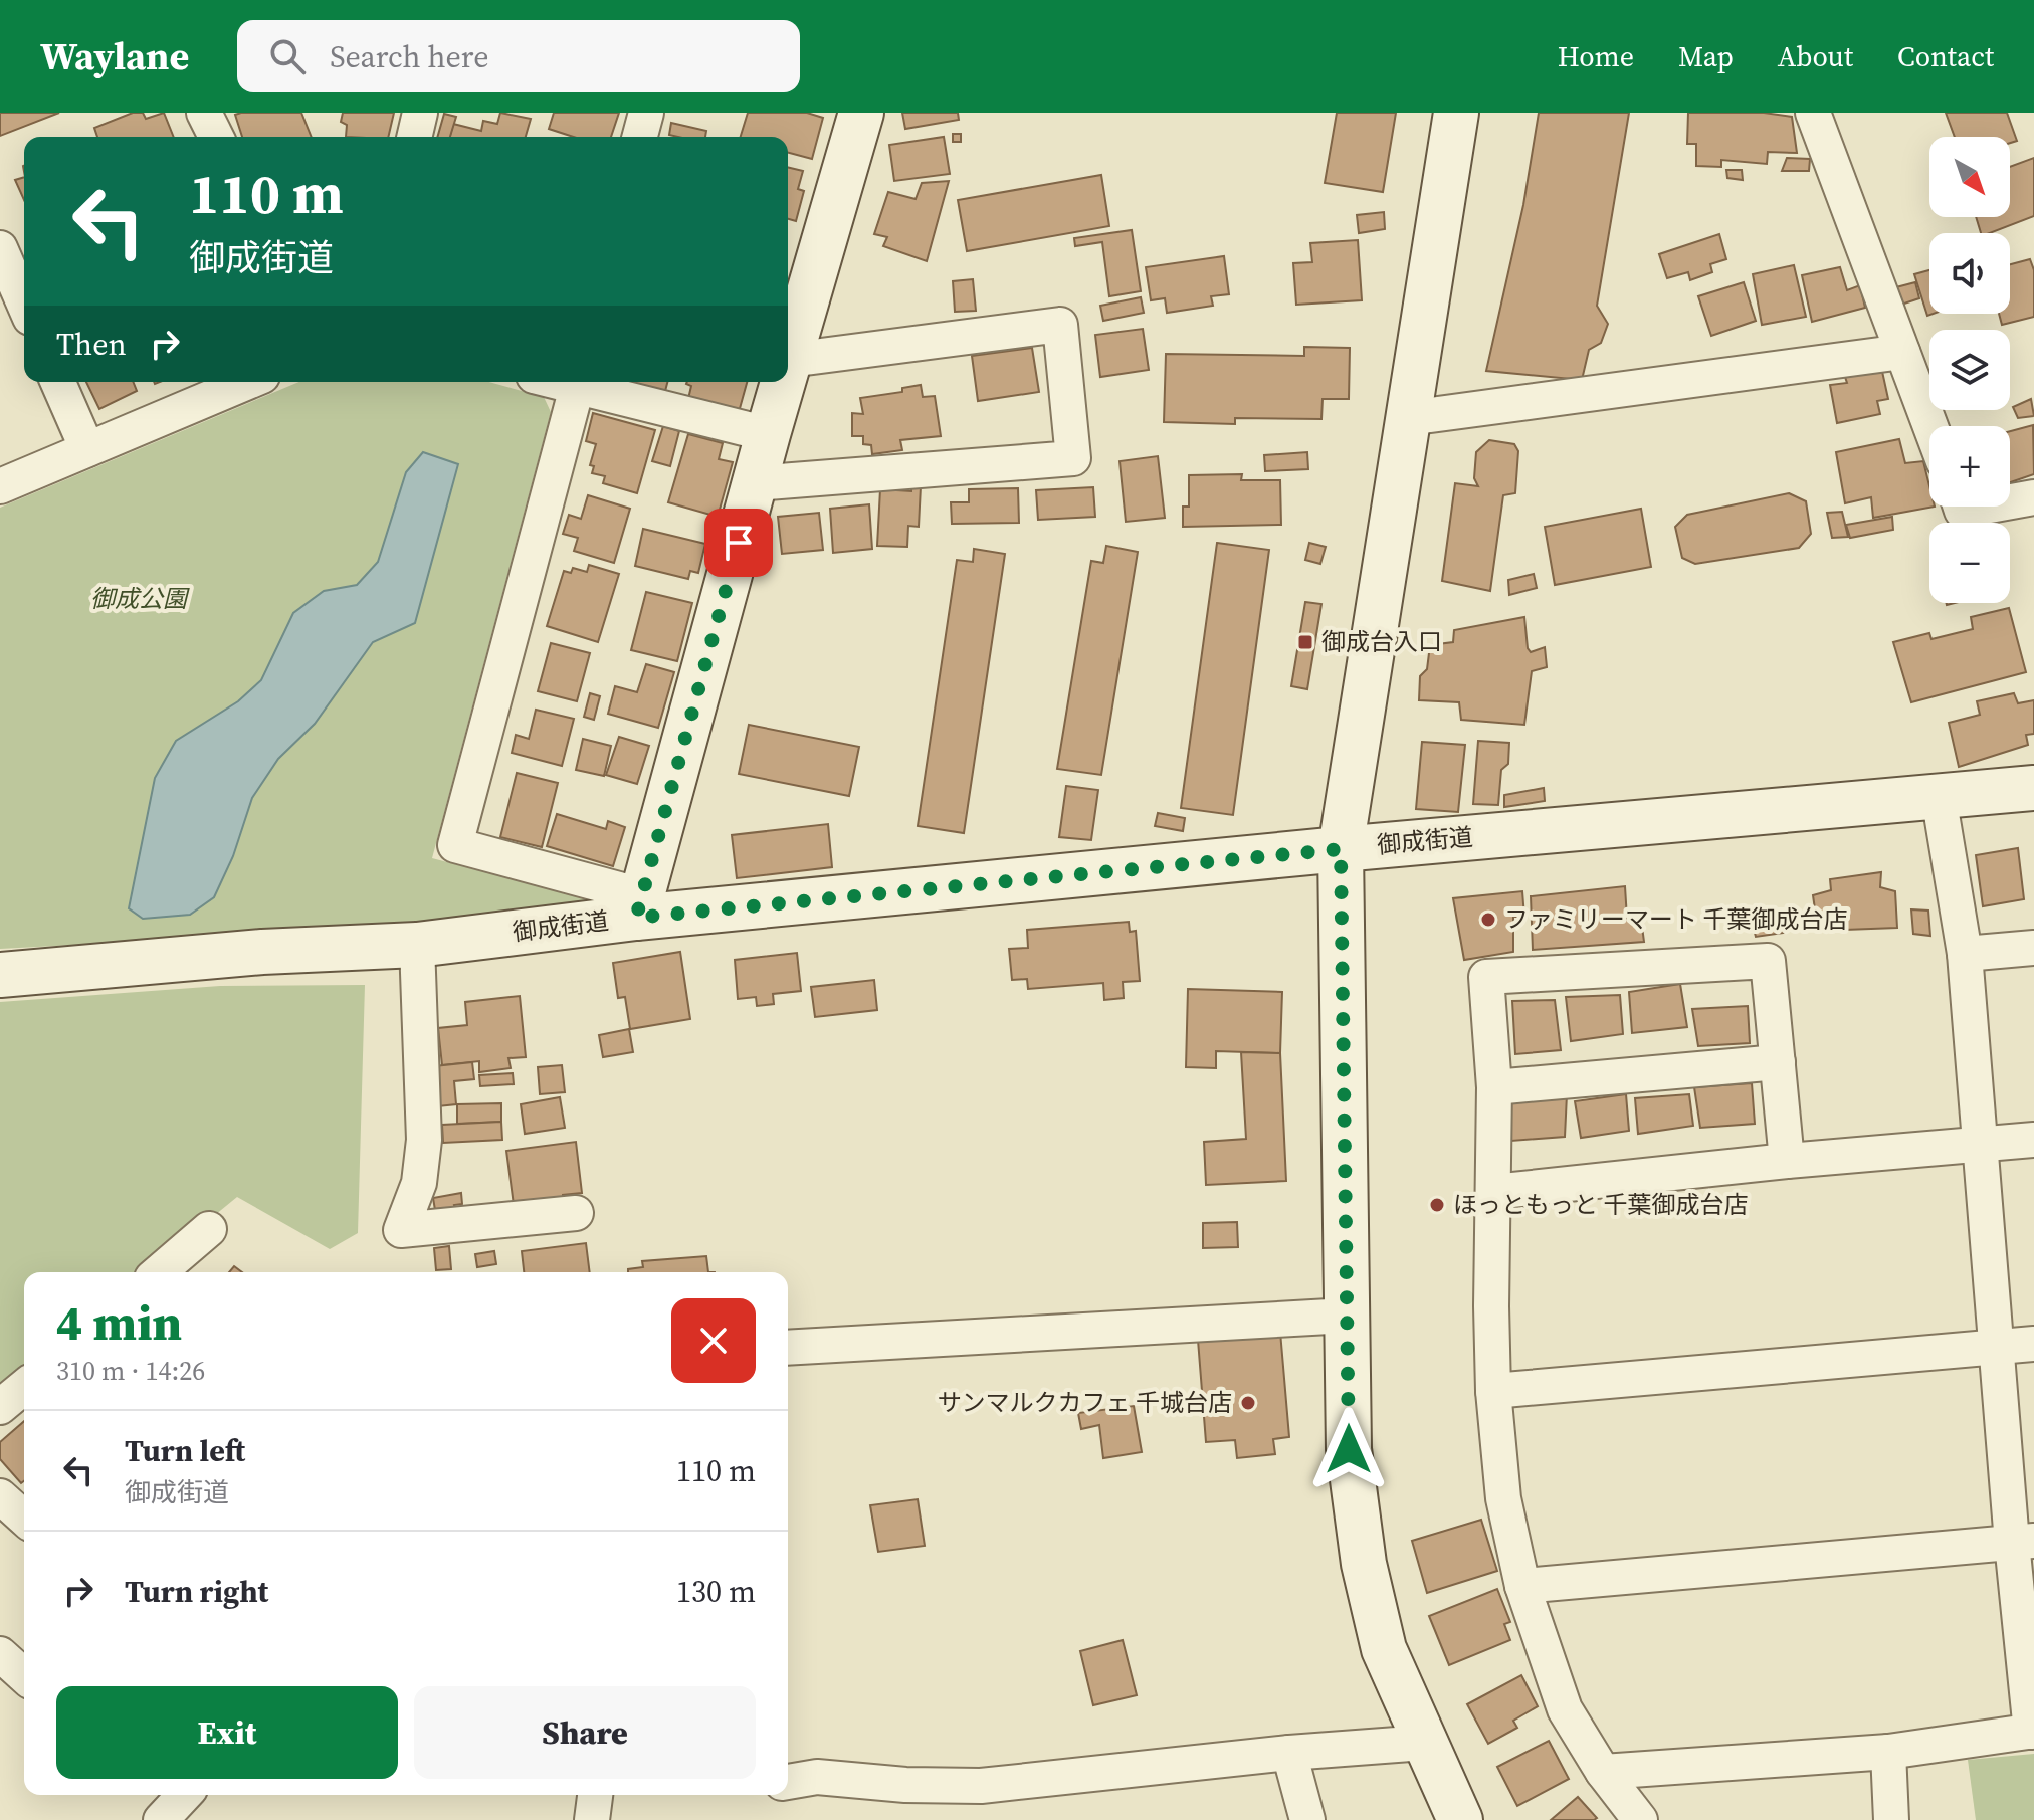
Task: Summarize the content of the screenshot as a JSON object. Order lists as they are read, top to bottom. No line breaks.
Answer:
{"streets":{"street":["御成街道"]},"parks":["御成公園"],"places":{"transit":["御成台入口"],"other":["ファミリーマート 千葉御成台店","ほっともっと 千葉御成台店","サンマルクカフェ 千城台店"]},"north":"bottom right","page":{"header":"Waylane","search":"Search here","nav":["Home","Map","About","Contact"],"map_buttons":["+","−"],"turn":["110 m","御成街道"],"then":"Then","heading":["4 min","310 m · 14:26"],"list":[{"name":"Turn left","note":"御成街道","value":"110 m"},{"name":"Turn right","value":"130 m"}],"buttons":["Exit","Share"]}}
